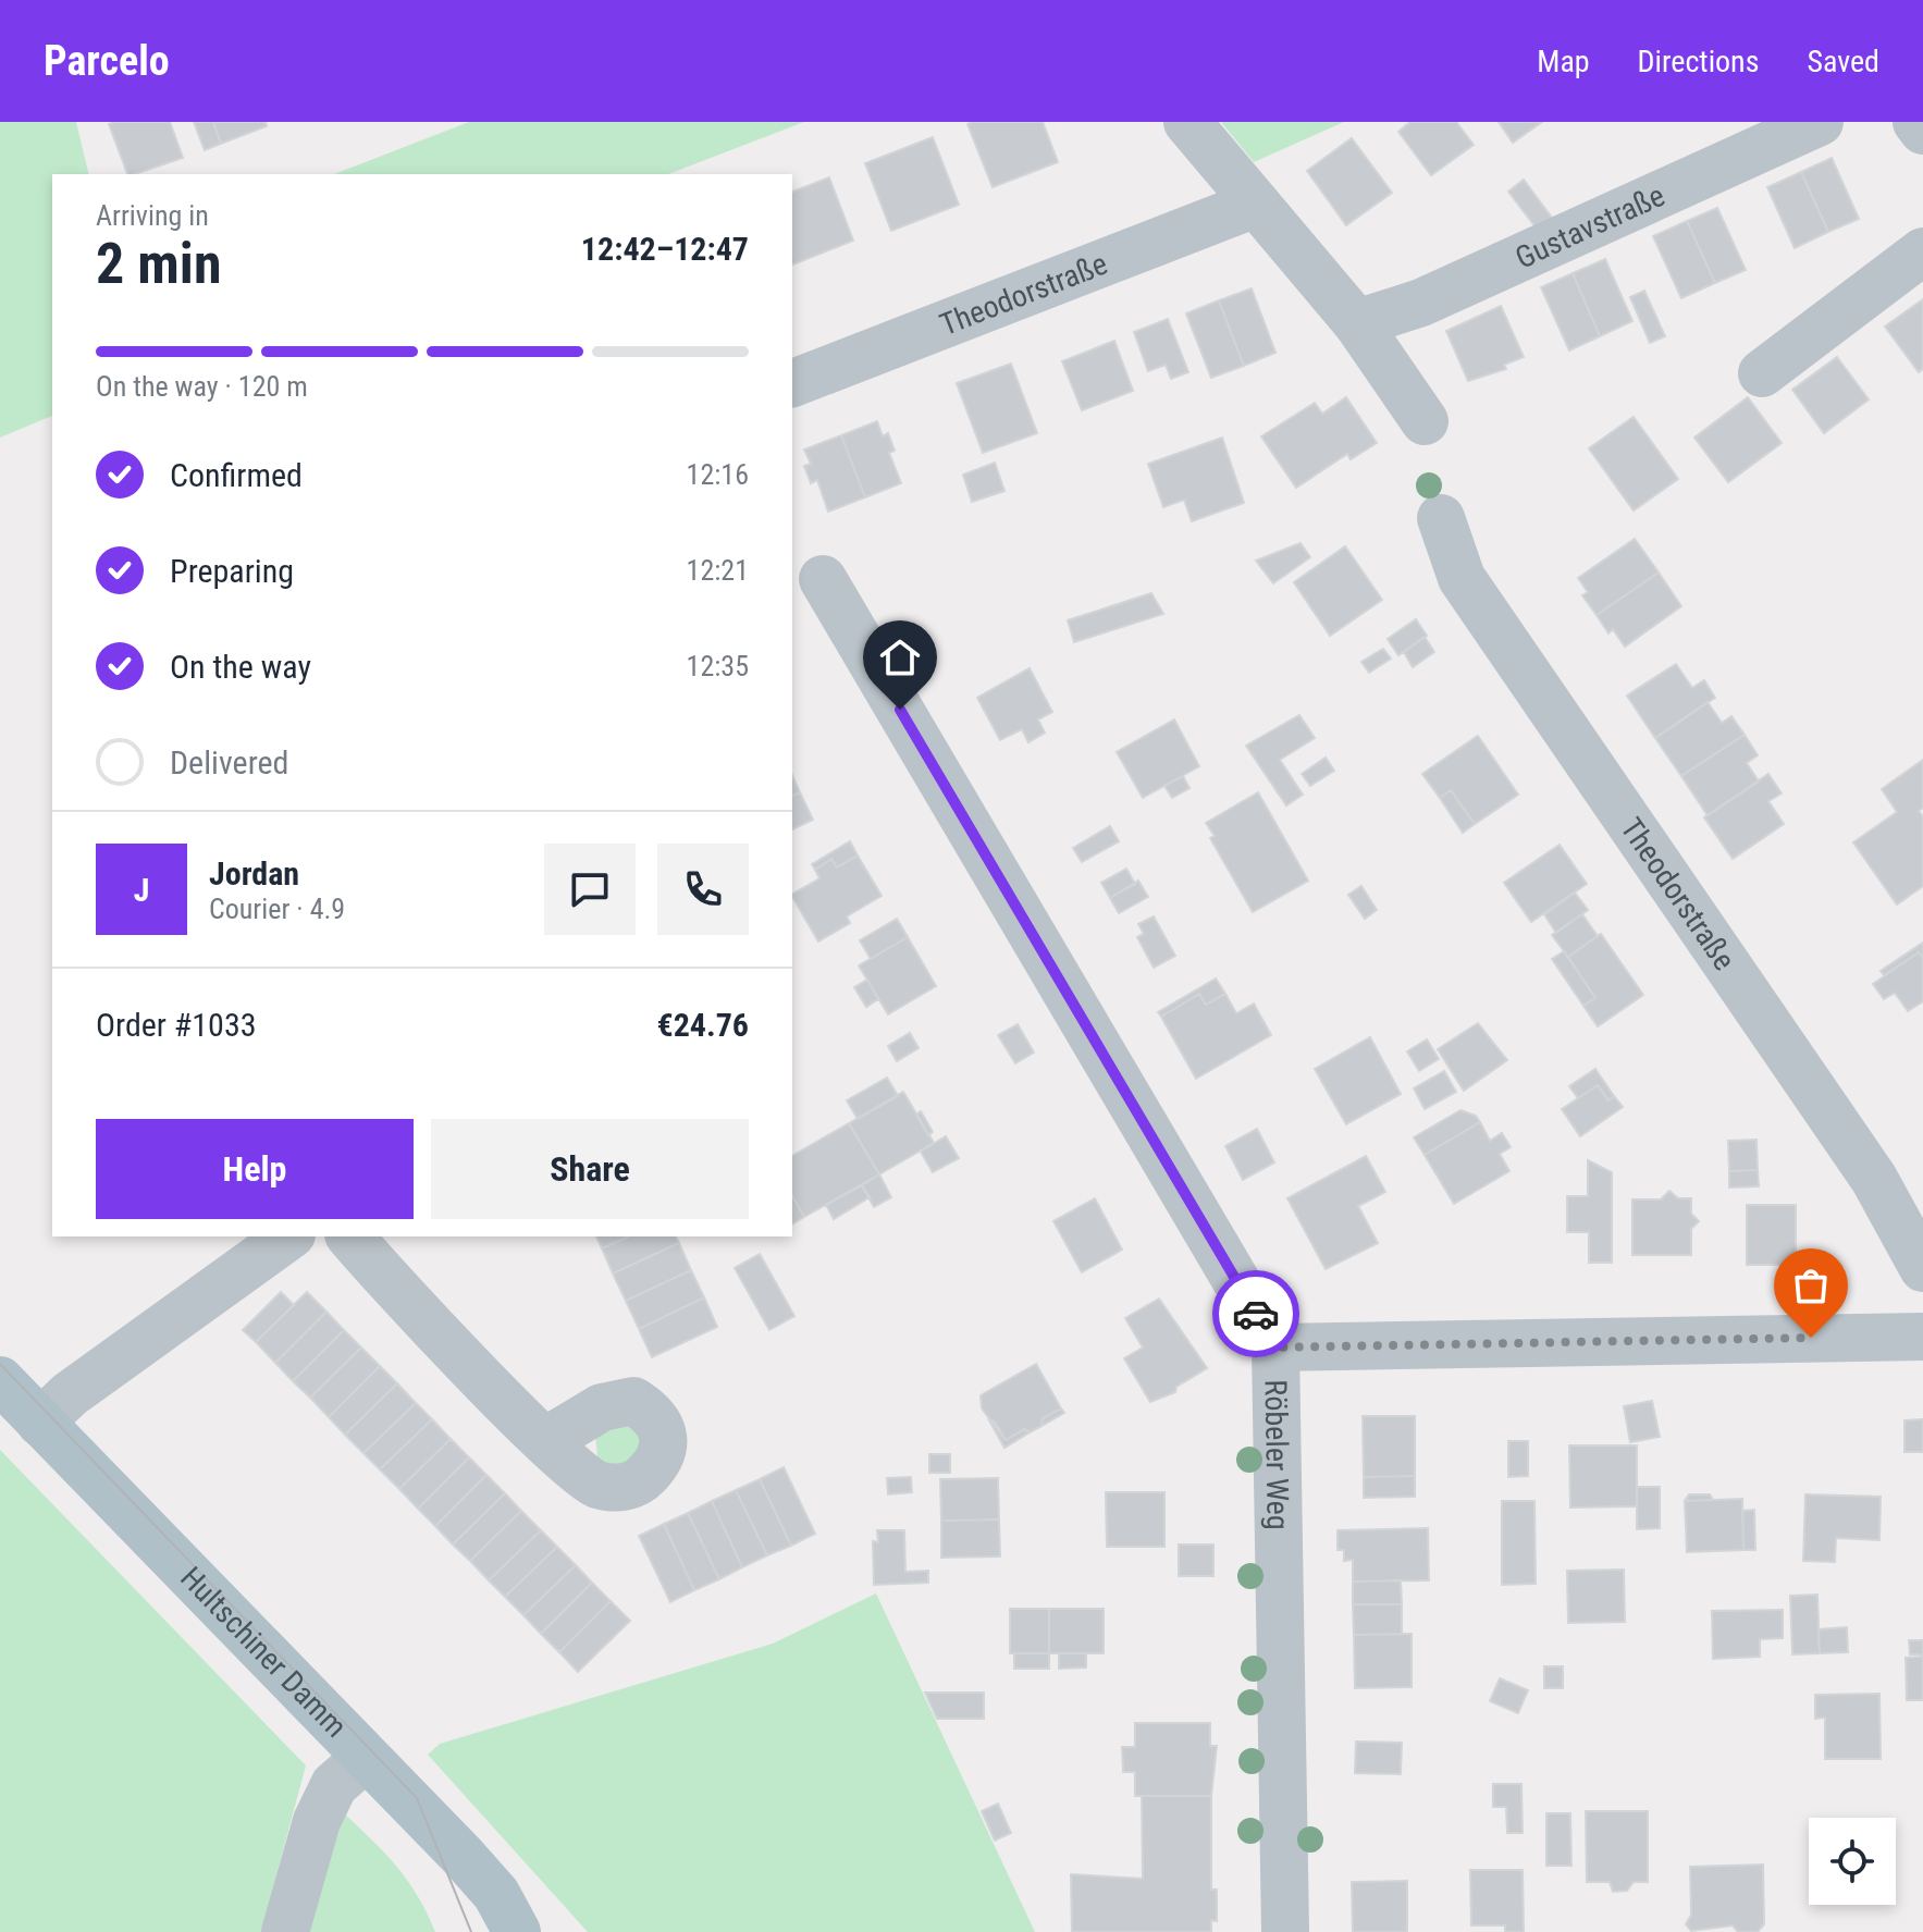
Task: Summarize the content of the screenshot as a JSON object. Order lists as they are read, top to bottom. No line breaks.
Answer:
{"streets":{"main road":["Hultschiner Damm"],"street":["Gustavstraße","Theodorstraße","Röbeler Weg"]},"page":{"header":"Parcelo","nav":["Map","Directions","Saved"],"heading":["2 min","Arriving in","12:42–12:47"],"panel":["Jordan","Courier · 4.9","Order #1033","€24.76"],"bar":"On the way · 120 m","list":[["Confirmed","12:16"],["Preparing","12:21"],["On the way","12:35"],"Delivered"],"round":"J","buttons":["Help","Share"]}}
